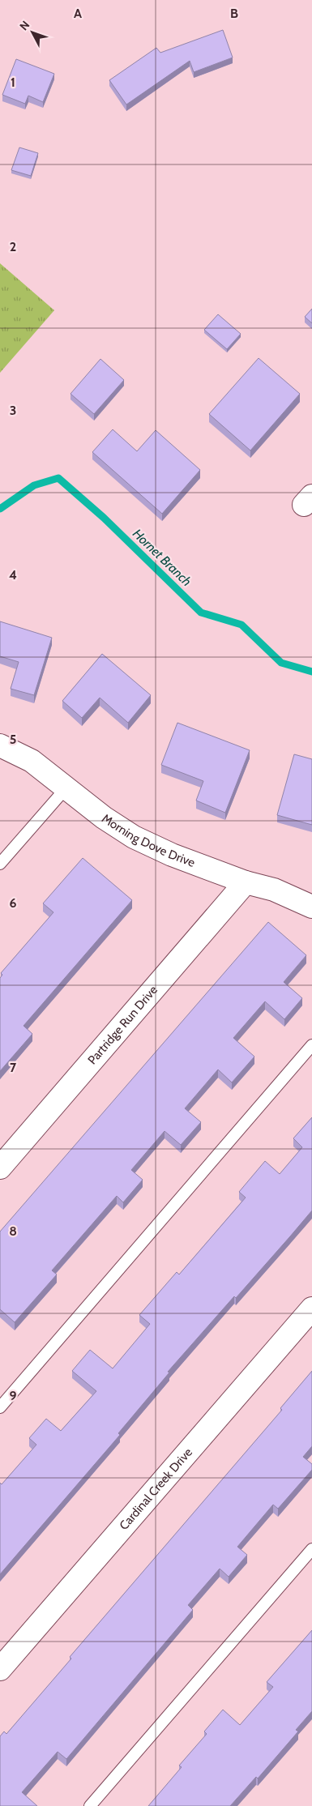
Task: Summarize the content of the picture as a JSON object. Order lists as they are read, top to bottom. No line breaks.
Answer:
{"streets":{"street":["Morning Dove Drive","Partridge Run Drive","Cardinal Creek Drive"]},"crossings":[["Morning Dove Drive","Partridge Run Drive"]],"water":["Hornet Branch"],"north":"top left","grid":{"columns":["A","B"],"rows":["1","2","3","4","5","6","7","8","9"]}}
